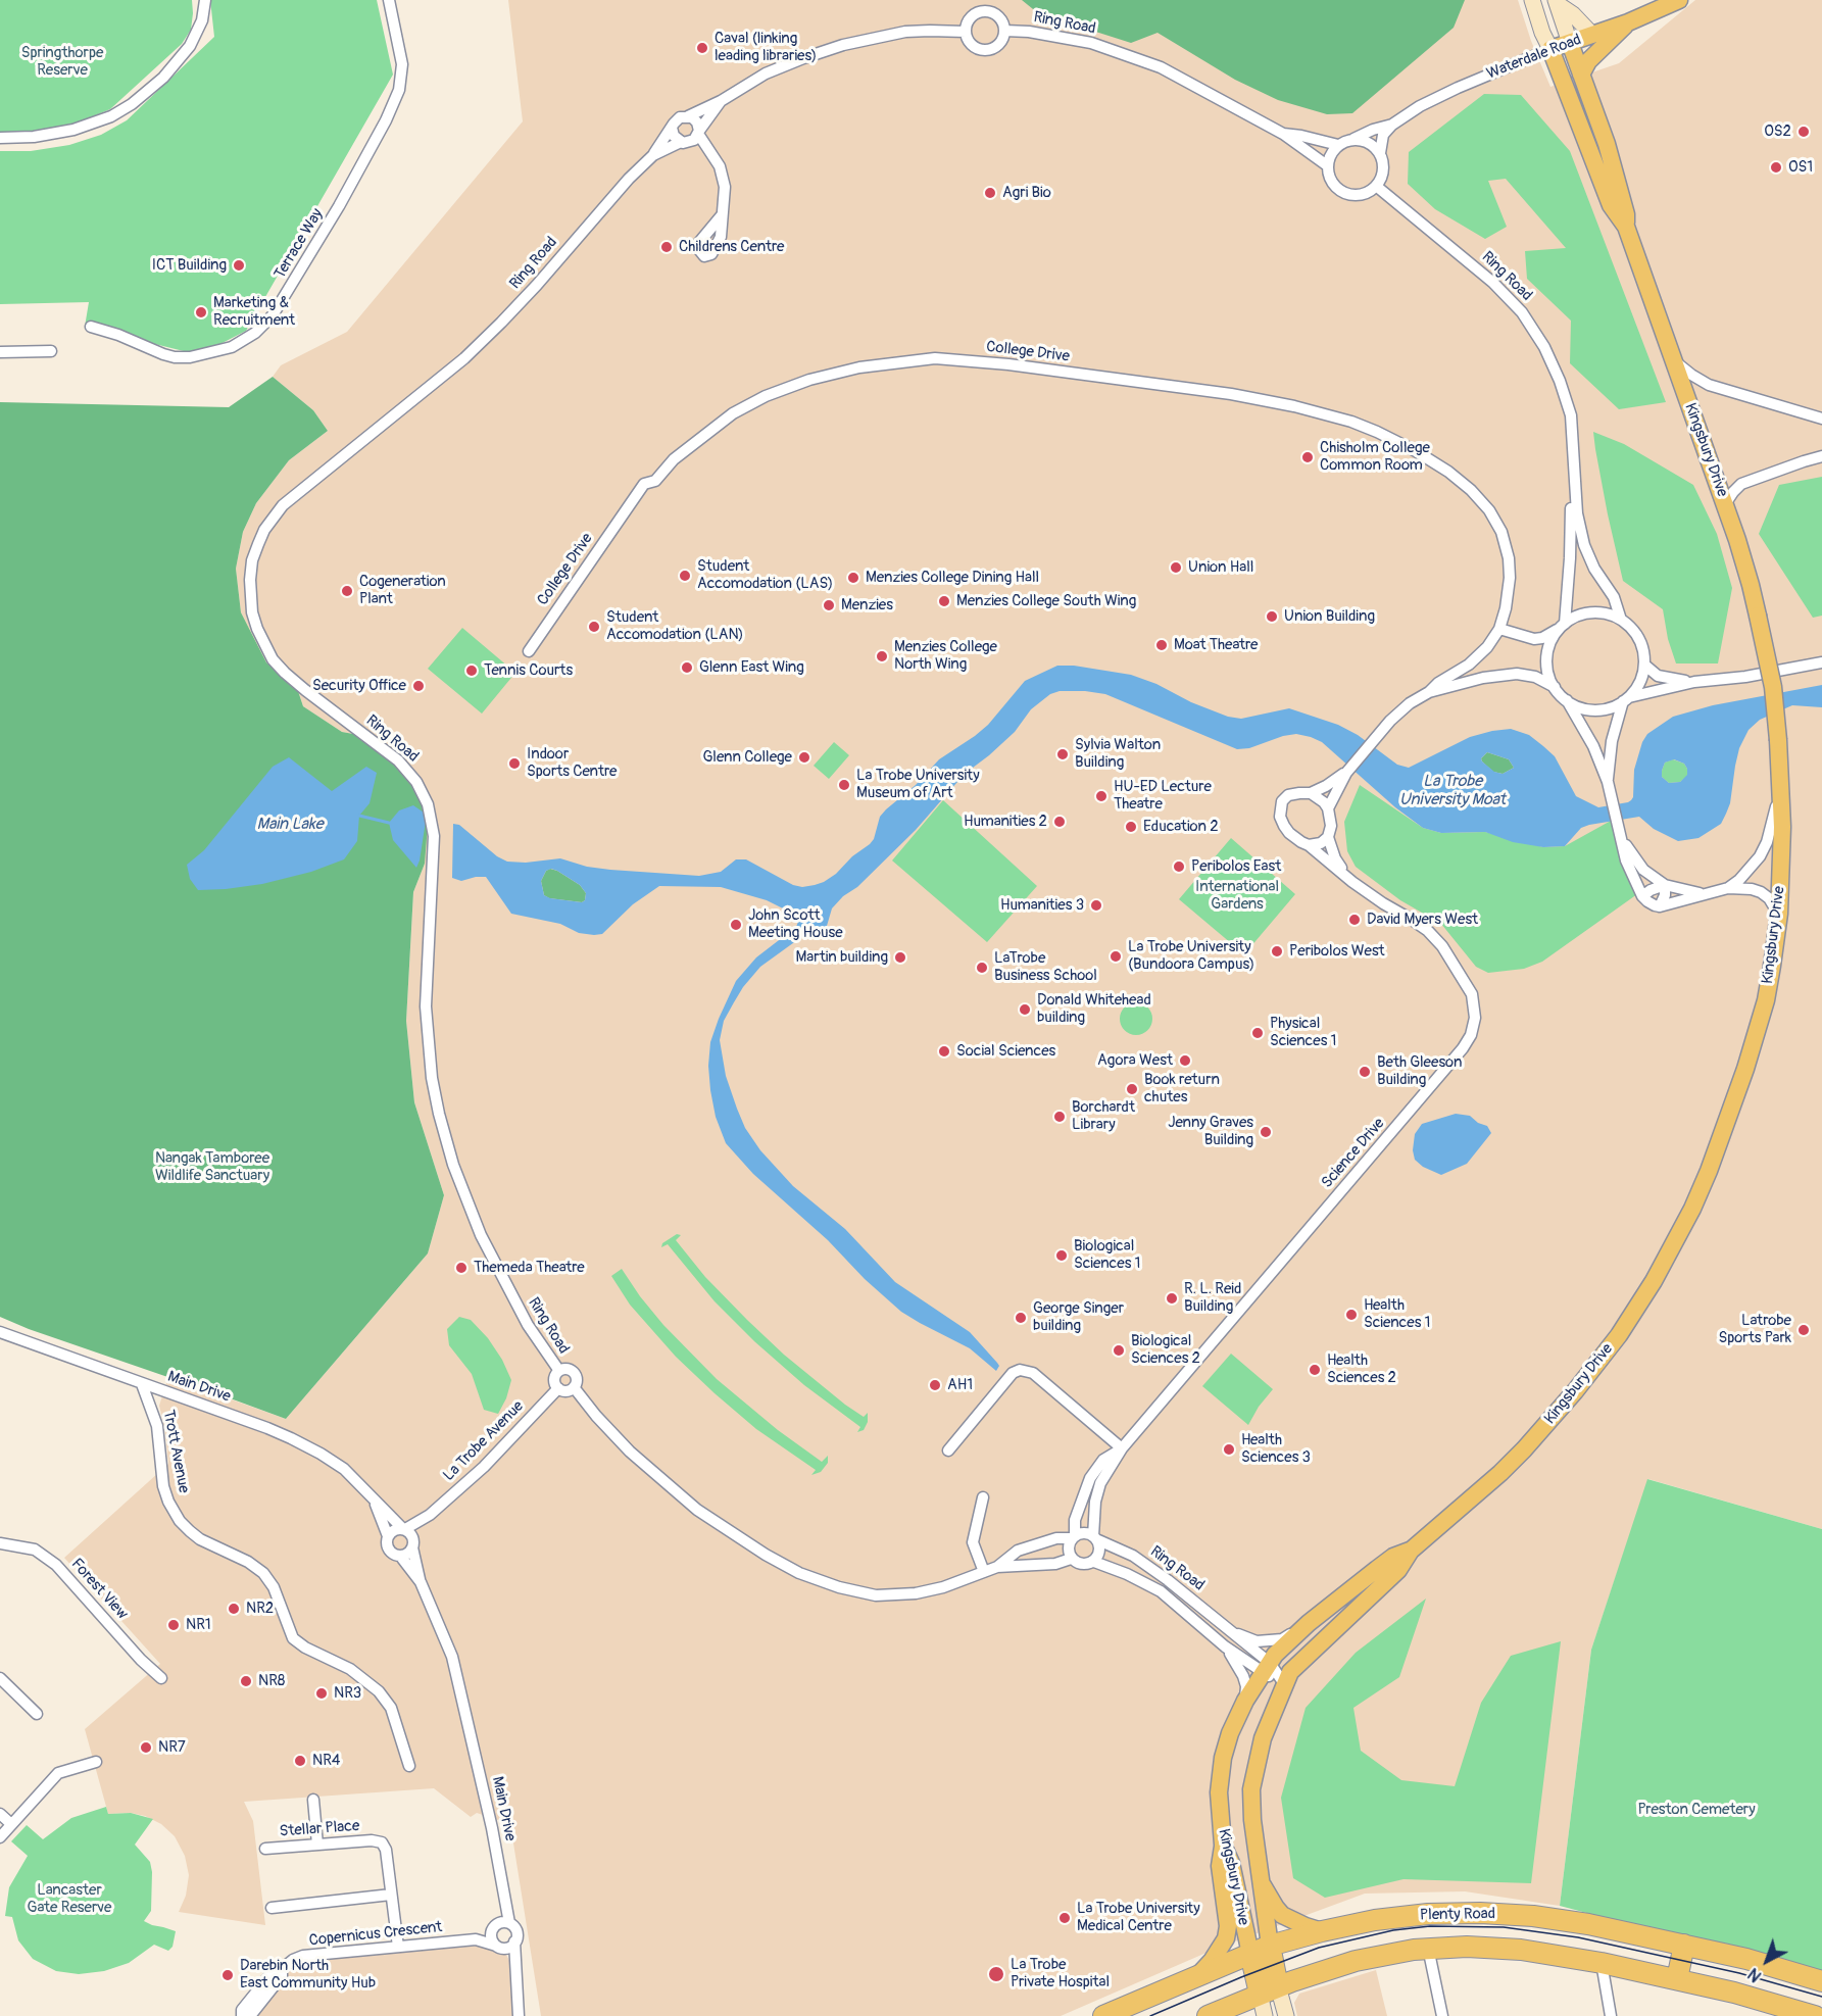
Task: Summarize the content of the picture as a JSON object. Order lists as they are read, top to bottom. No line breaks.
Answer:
{"streets":{"highway":["Plenty Road"],"main road":["Waterdale Road","Kingsbury Drive"],"street":["Ring Road","Terrace Way","College Drive","Science Drive","Main Drive","La Trobe Avenue","Trott Avenue","Forest View","Stellar Place","Copernicus Crescent"]},"crossings":[["Ring Road","Waterdale Road"],["Ring Road","College Drive"],["Ring Road","Kingsbury Drive"],["Ring Road","Science Drive"],["Ring Road","La Trobe Avenue"],["Waterdale Road","Kingsbury Drive"],["College Drive","Science Drive"],["Kingsbury Drive","Plenty Road"],["Main Drive","La Trobe Avenue"],["Main Drive","Trott Avenue"],["Main Drive","Copernicus Crescent"],["Stellar Place","Copernicus Crescent"]],"water":["La Trobe University Moat","Main Lake"],"parks":["Springthorpe Reserve","International Gardens","Nangak Tamboree Wildlife Sanctuary","Preston Cemetery","Lancaster Gate Reserve"],"places":["Caval (linking leading libraries)","OS2","OS1","Agri Bio","Childrens Centre","ICT Building","Marketing & Recruitment","Chisholm College Common Room","Union Hall","Student Accomodation (LAS)","Menzies College Dining Hall","Cogeneration Plant","Menzies College South Wing","Menzies","Union Building","Student Accomodation (LAN)","Moat Theatre","Menzies College North Wing","Glenn East Wing","Tennis Courts","Security Office","Sylvia Walton Building","Glenn College","Indoor Sports Centre","La Trobe University Museum of Art","HU-ED Lecture Theatre","Humanities 2","Education 2","Peribolos East","Humanities 3","David Myers West","John Scott Meeting House","Peribolos West","La Trobe University (Bundoora Campus)","Martin building","LaTrobe Business School","Donald Whitehead building","Physical Sciences 1","Social Sciences","Agora West","Beth Gleeson Building","Book return chutes","Borchardt Library","Jenny Graves Building","Biological Sciences 1","Themeda Theatre","R. L. Reid Building","Health Sciences 1","George Singer building","Latrobe Sports Park","Biological Sciences 2","Health Sciences 2","AH1","Health Sciences 3","NR2","NR1","NR8","NR3","NR7","NR4","La Trobe University Medical Centre","La Trobe Private Hospital","Darebin North East Community Hub"],"north":"bottom left"}
